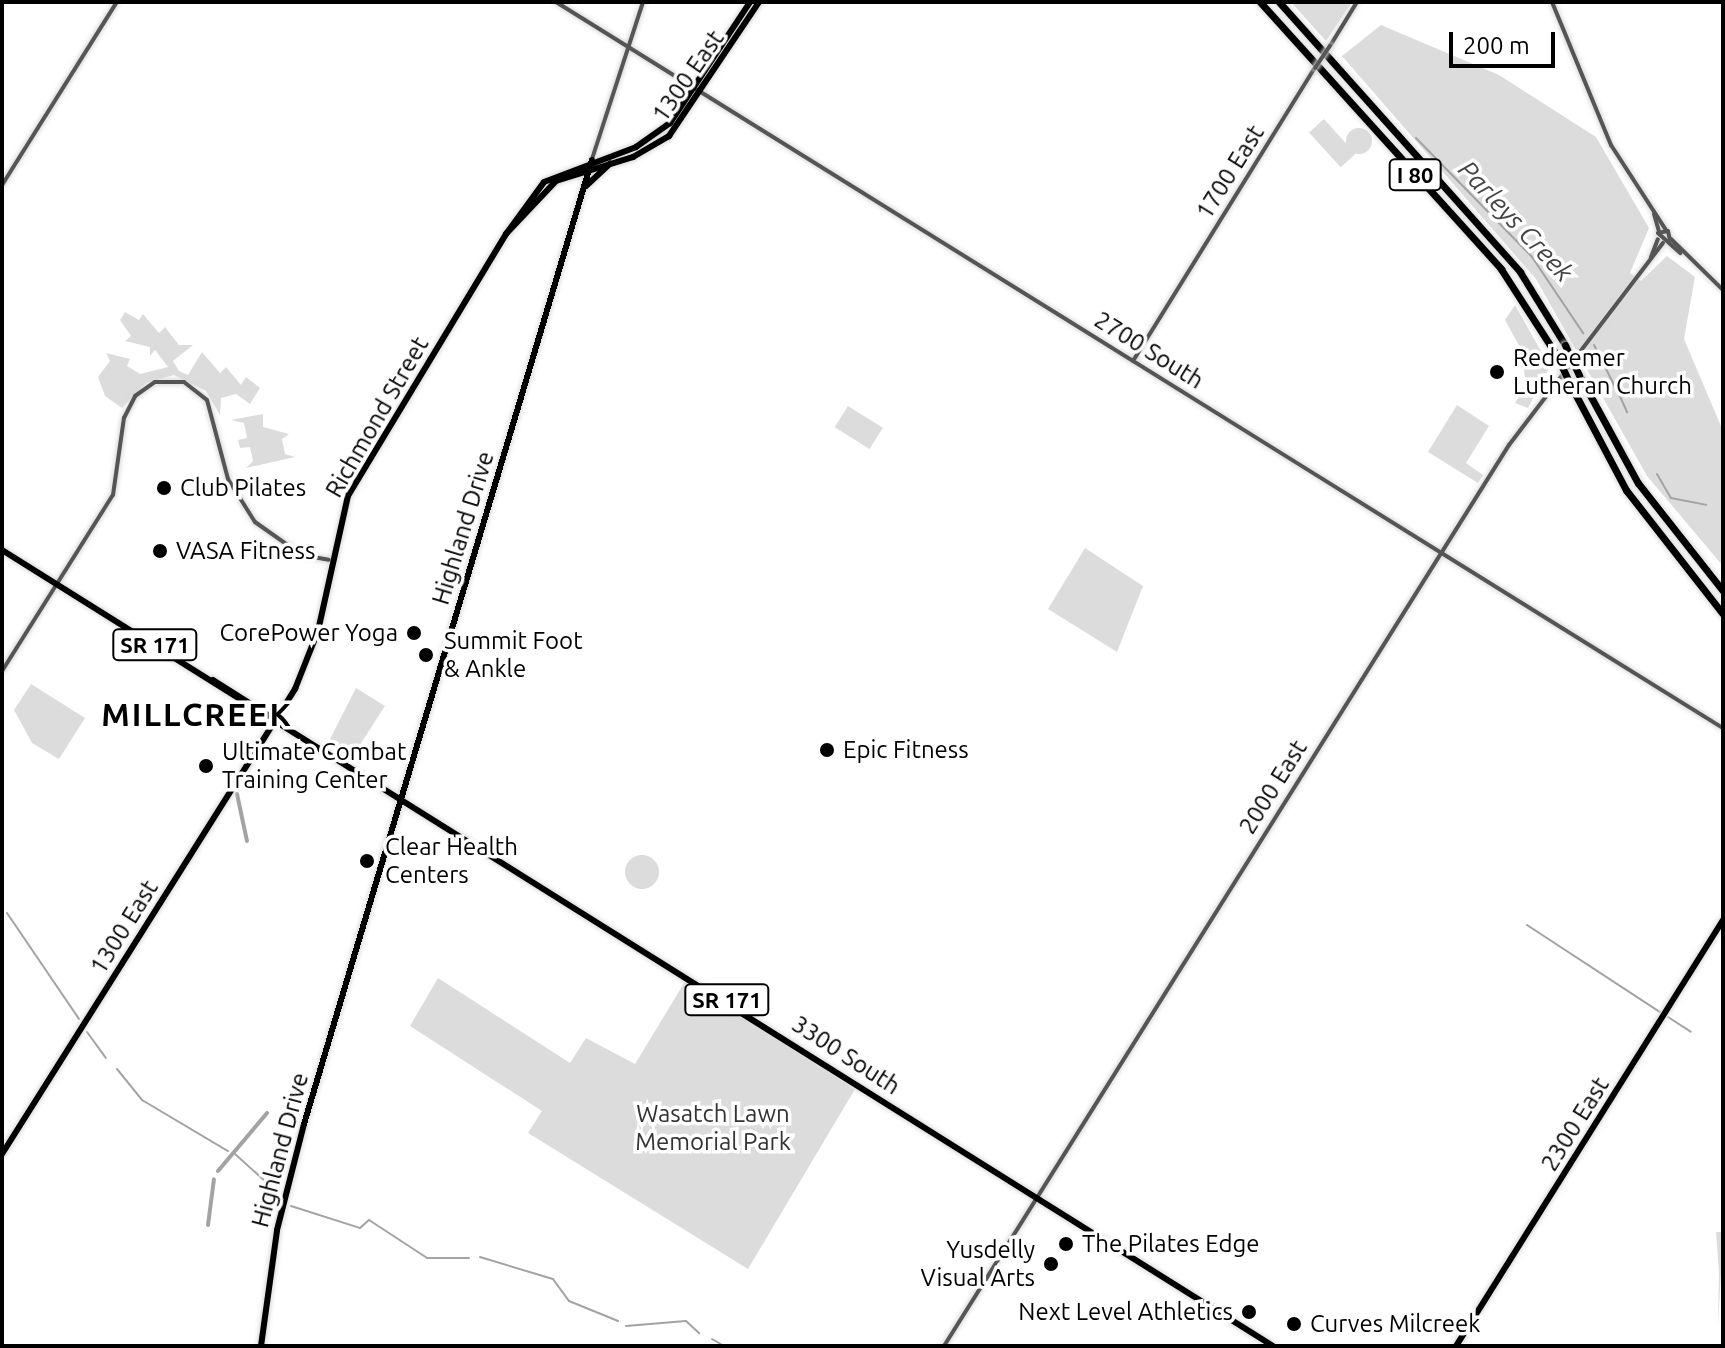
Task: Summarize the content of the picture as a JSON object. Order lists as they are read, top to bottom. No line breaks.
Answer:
{"streets":{"highway":["I 80"],"main road":["1300 East","Richmond Street","Highland Drive","SR 171","3300 South","2300 East"],"street":["1700 East","2700 South","2000 East"]},"crossings":[["1300 East","2700 South"],["1300 East","Richmond Street"],["1300 East","3300 South"],["1700 East","2700 South"],["2700 South","Highland Drive"],["2700 South","2000 East"],["Richmond Street","Highland Drive"],["Richmond Street","3300 South"],["Highland Drive","3300 South"],["2000 East","3300 South"]],"districts":["MILLCREEK"],"water":["Parleys Creek"],"parks":["Wasatch Lawn Memorial Park"],"places":["Redeemer Lutheran Church","Club Pilates","VASA Fitness","CorePower Yoga","Summit Foot & Ankle","Epic Fitness","Ultimate Combat Training Center","Clear Health Centers","The Pilates Edge","Yusdelly Visual Arts","Next Level Athletics","Curves Milcreek"],"scale_bar":"200 m"}
